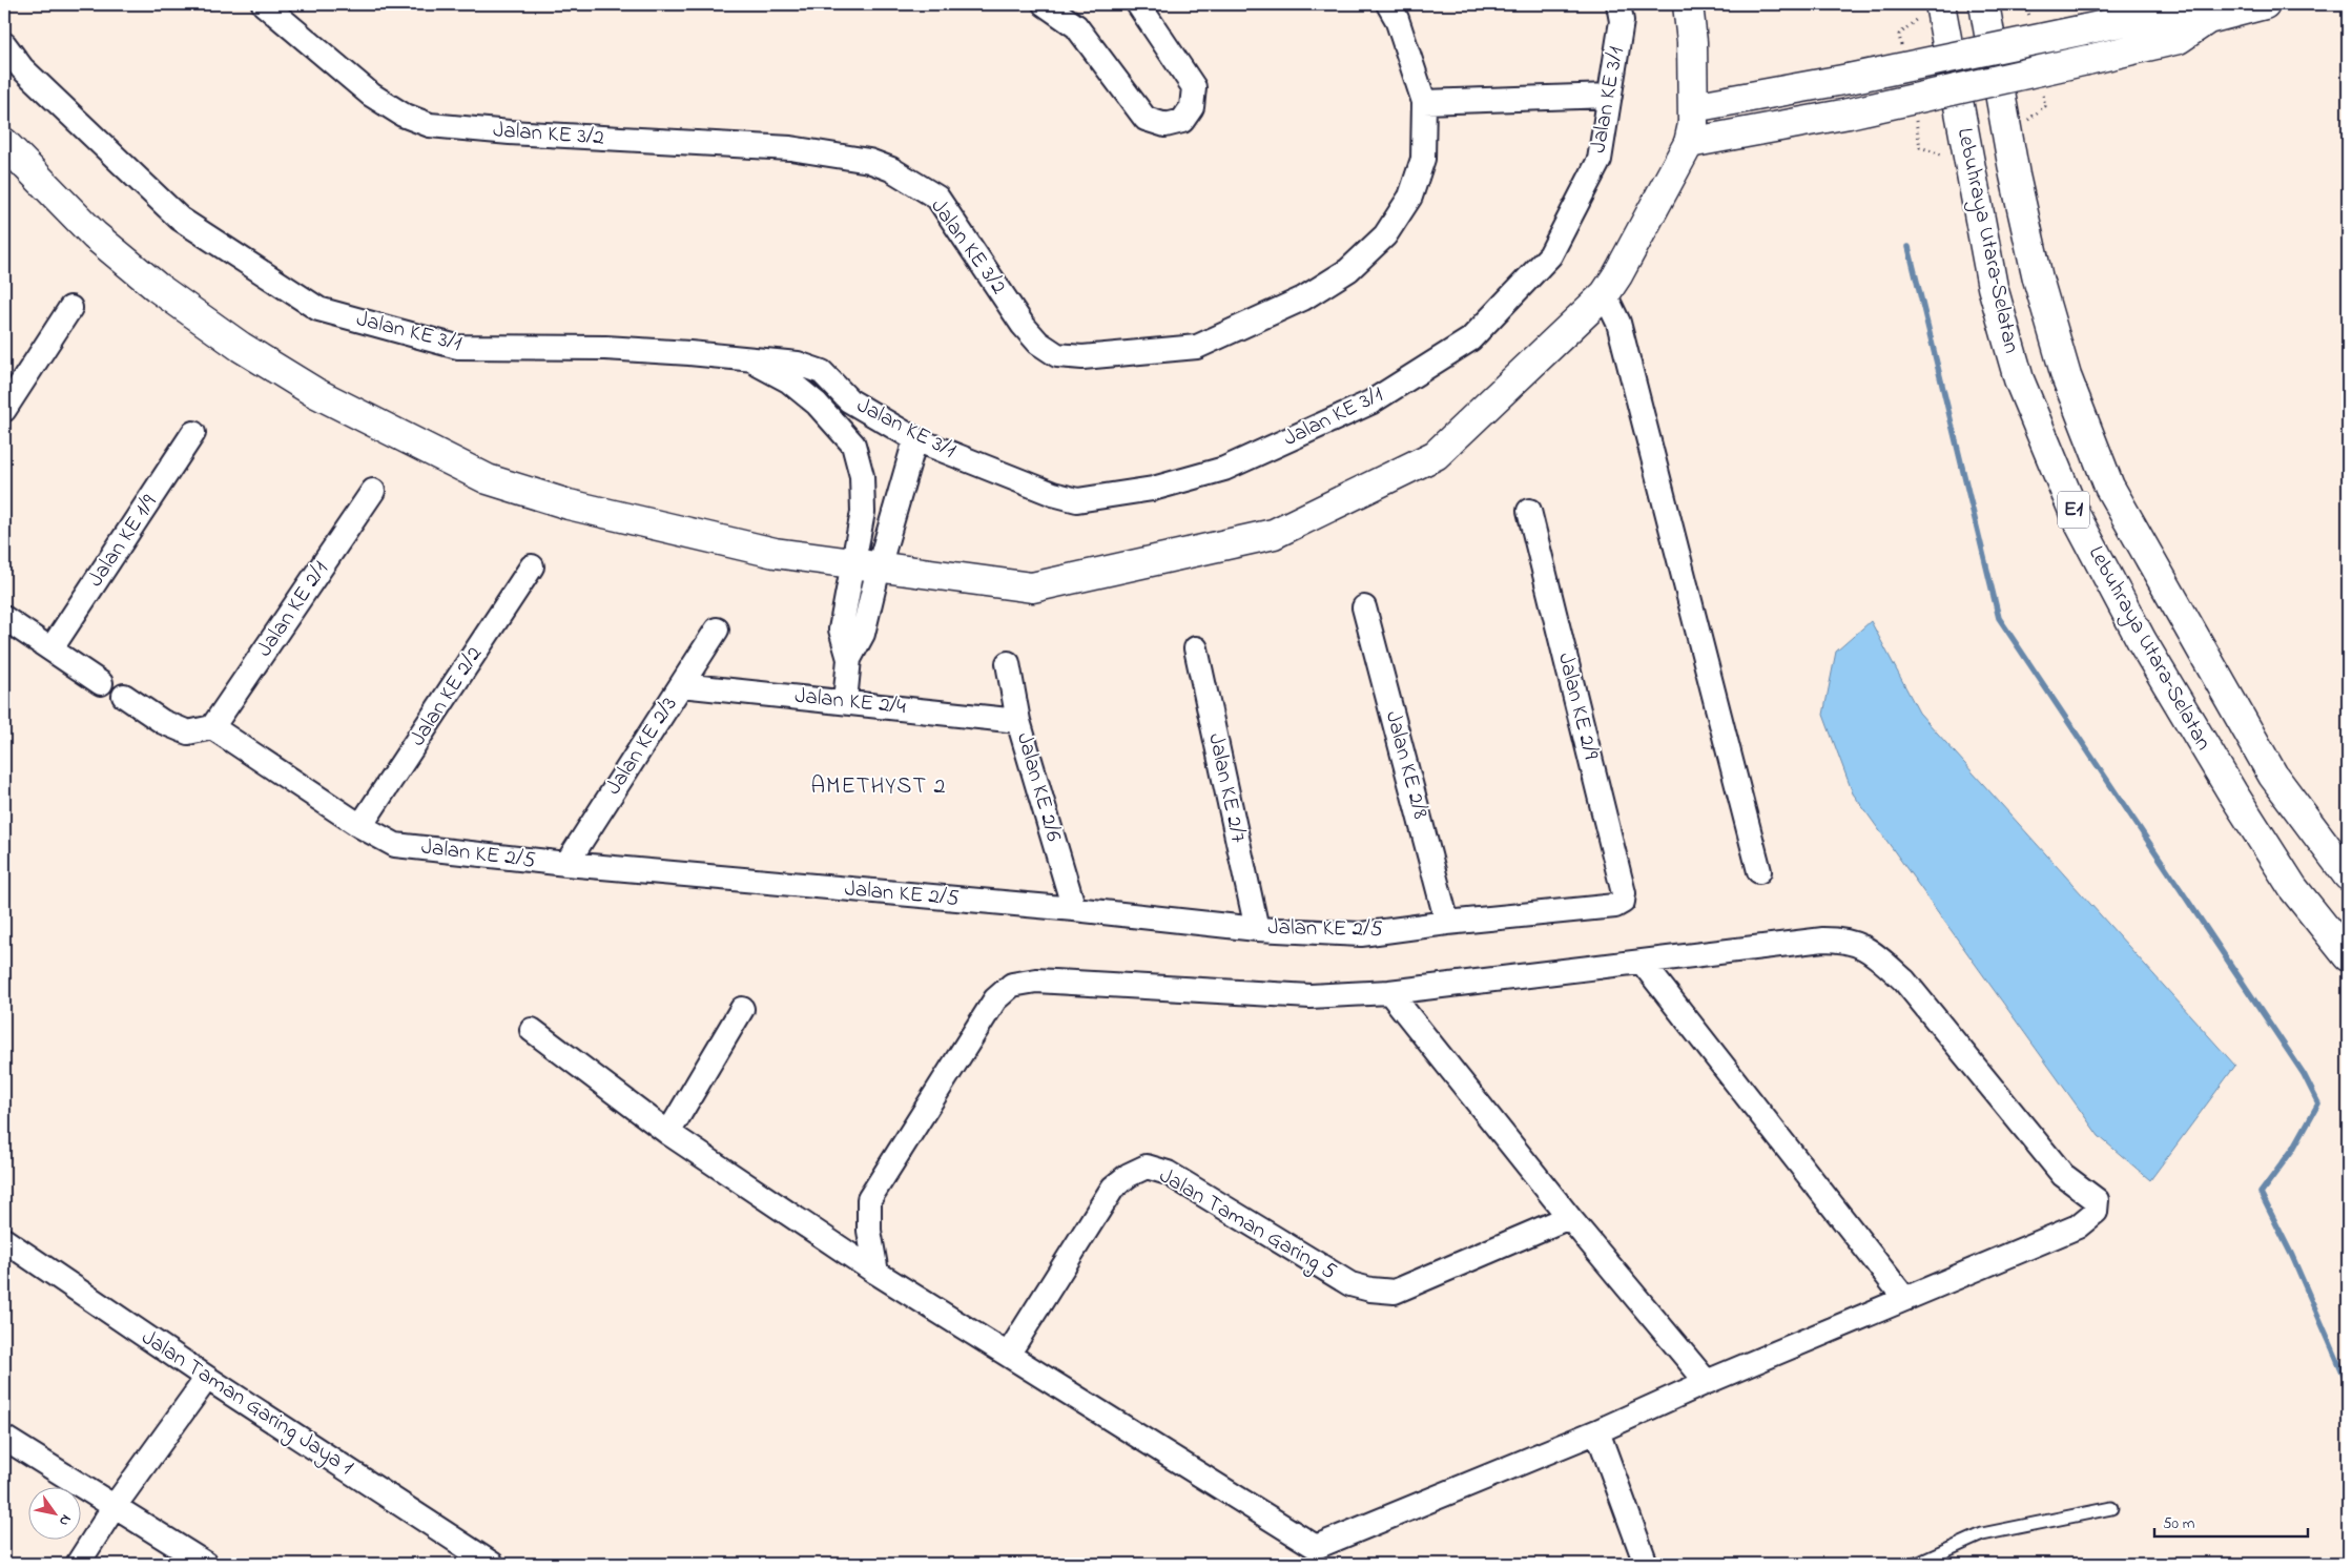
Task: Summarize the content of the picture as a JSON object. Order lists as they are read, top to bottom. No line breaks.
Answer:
{"streets":{"main road":["Lebuhraya Utara–Selatan","E1"],"street":["Jalan KE 3/1","Jalan KE 3/2","Jalan KE 1/9","Jalan KE 2/1","Jalan KE 2/2","Jalan KE 2/4","Jalan KE 2/9","Jalan KE 2/3","Jalan KE 2/8","Jalan KE 2/6","Jalan KE 2/7","Jalan KE 2/5","Jalan Taman Garing 5","Jalan Taman Garing Jaya 1"]},"crossings":[["Jalan KE 2/1","Jalan KE 2/5"],["Jalan KE 2/2","Jalan KE 2/5"],["Jalan KE 2/4","Jalan KE 2/3"],["Jalan KE 2/4","Jalan KE 2/6"],["Jalan KE 2/9","Jalan KE 2/5"],["Jalan KE 2/3","Jalan KE 2/5"],["Jalan KE 2/8","Jalan KE 2/5"],["Jalan KE 2/6","Jalan KE 2/5"],["Jalan KE 2/7","Jalan KE 2/5"]],"districts":["AMETHYST 2"],"scale_bar":"50 m","north":"bottom right"}
